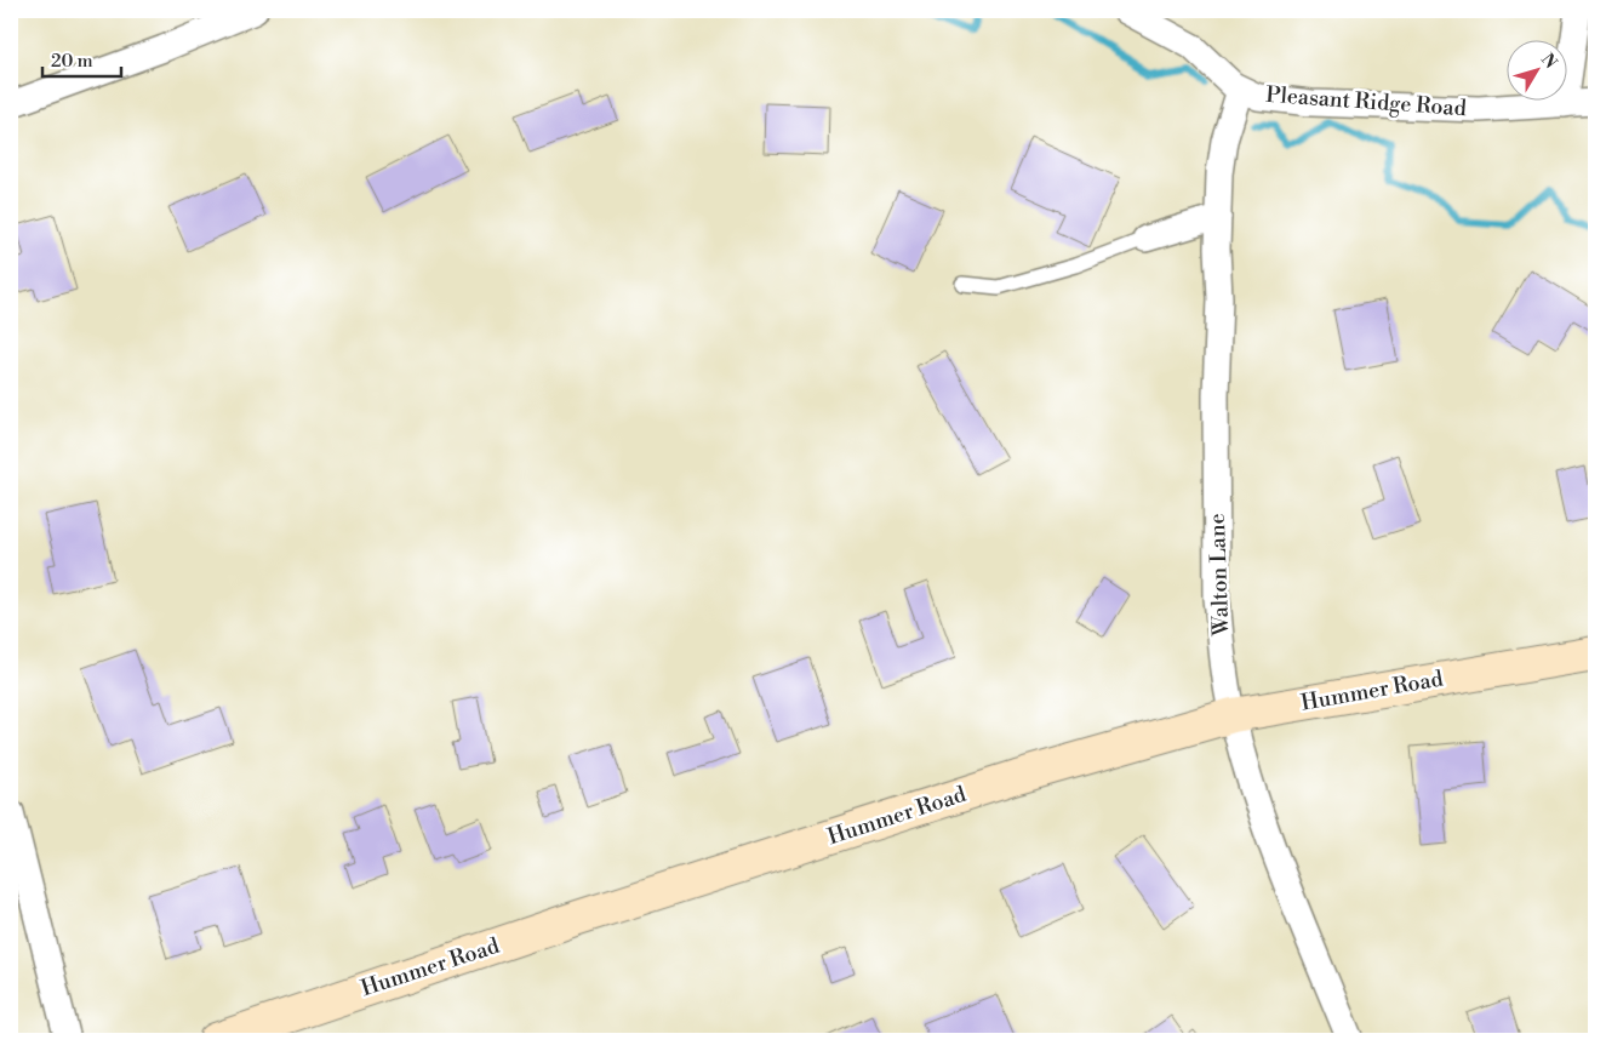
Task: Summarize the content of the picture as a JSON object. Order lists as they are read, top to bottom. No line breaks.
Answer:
{"streets":{"main road":["Hummer Road"],"street":["Pleasant Ridge Road","Walton Lane"]},"crossings":[["Pleasant Ridge Road","Walton Lane"],["Walton Lane","Hummer Road"]],"scale_bar":"20 m","north":"top right"}
